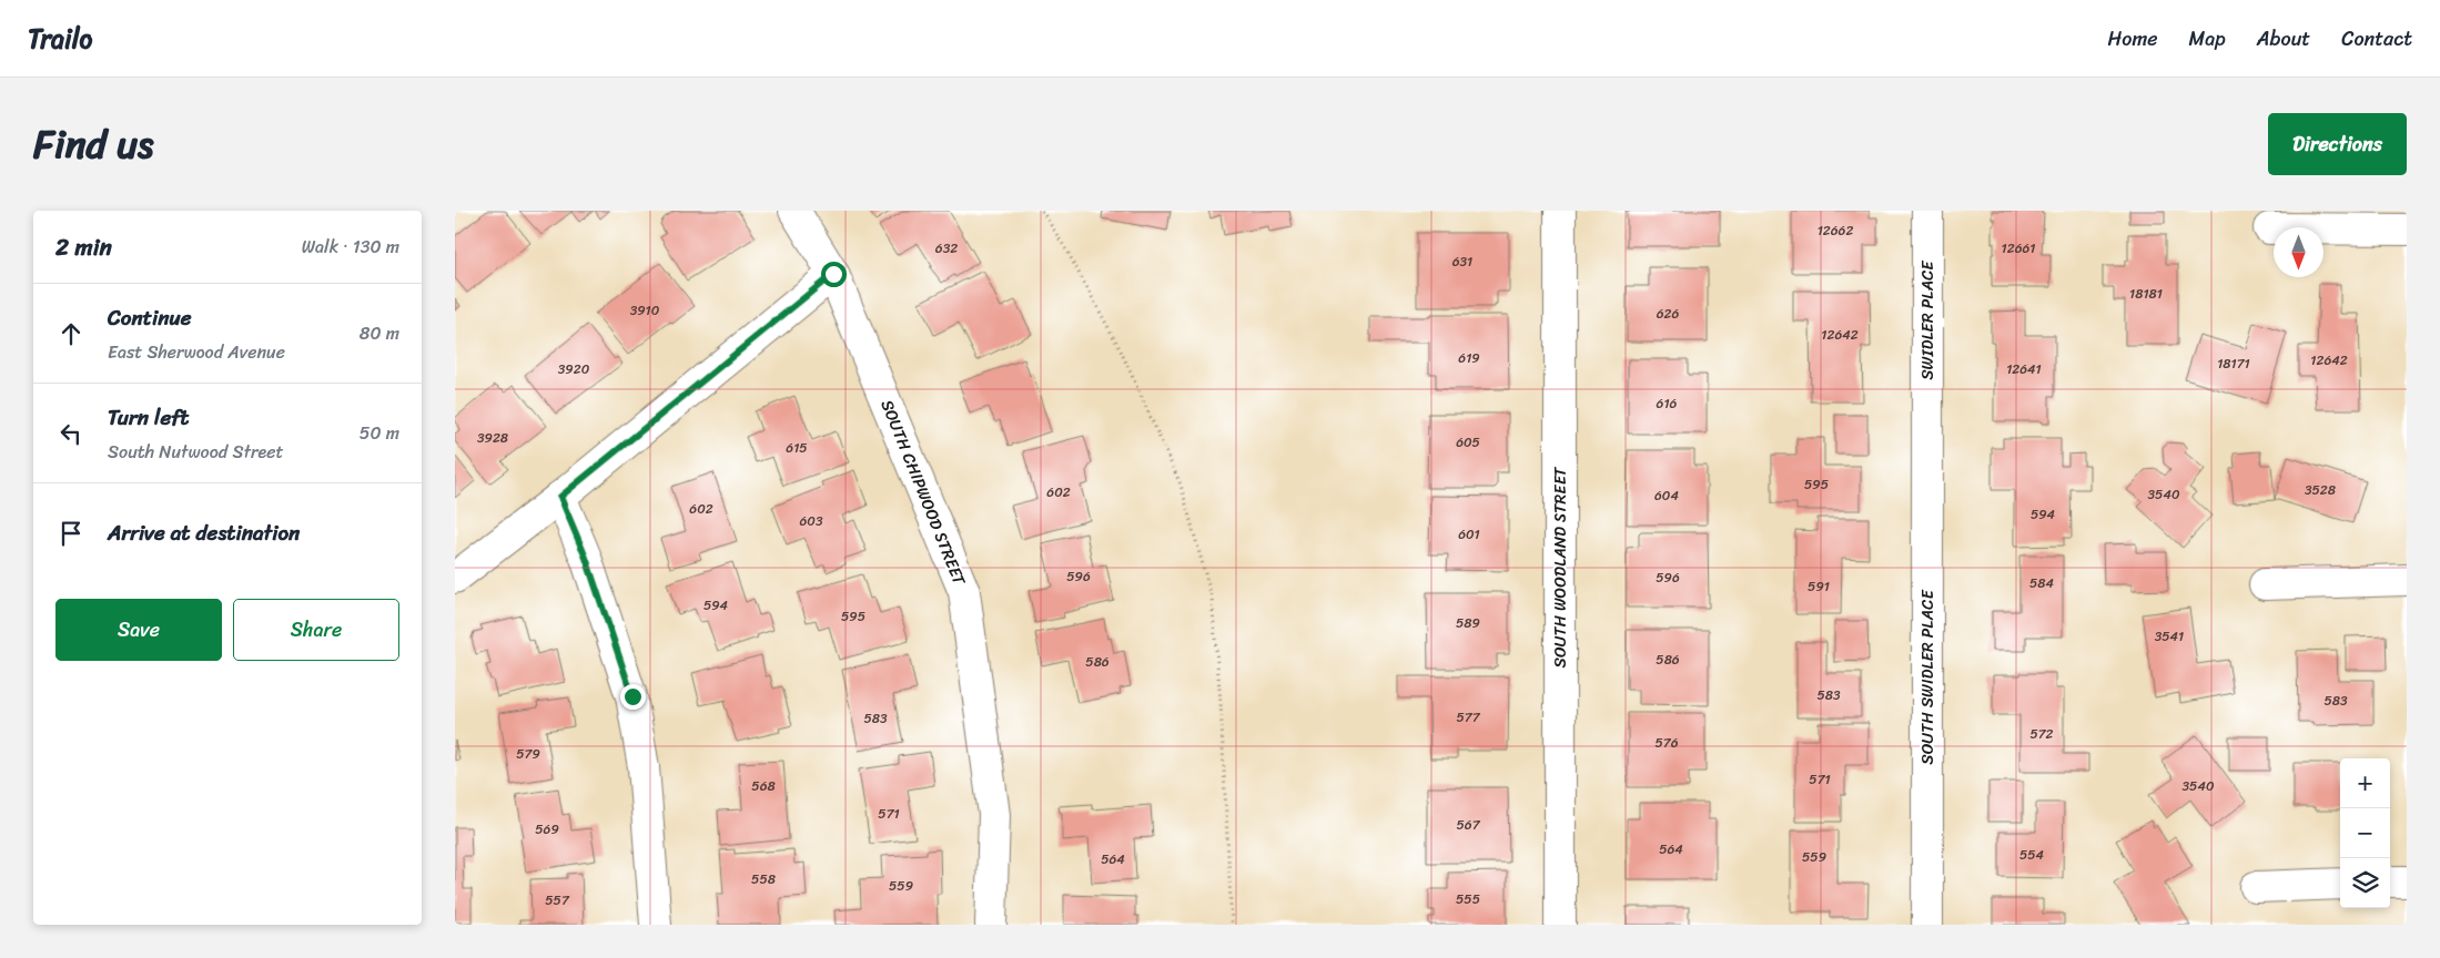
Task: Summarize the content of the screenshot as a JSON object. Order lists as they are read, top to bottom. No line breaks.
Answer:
{"streets":{"street":["SWIDLER PLACE","SOUTH CHIPWOOD STREET","SOUTH WOODLAND STREET","SOUTH SWIDLER PLACE"]},"crossings":[["SWIDLER PLACE","SOUTH SWIDLER PLACE"]],"house_numbers":["12662","632","12661","631","18181","3910","626","12642","619","12642","18171","3920","12641","616","3928","605","615","595","3528","602","3540","604","602","594","603","601","596","596","584","591","594","595","589","3541","586","586","583","583","577","583","572","576","579","571","568","3540","571","567","569","564","554","559","564","558","559","555","557"],"north":"bottom","page":{"header":"Trailo","nav":["Home","Map","About","Contact"],"title":"Find us","buttons":["Directions",["Save","Share"]],"heading":["2 min","Walk · 130 m"],"list":[["Continue","East Sherwood Avenue","80 m"],["Turn left","South Nutwood Street","50 m"],"Arrive at destination"],"map_buttons":["+","−"]}}
